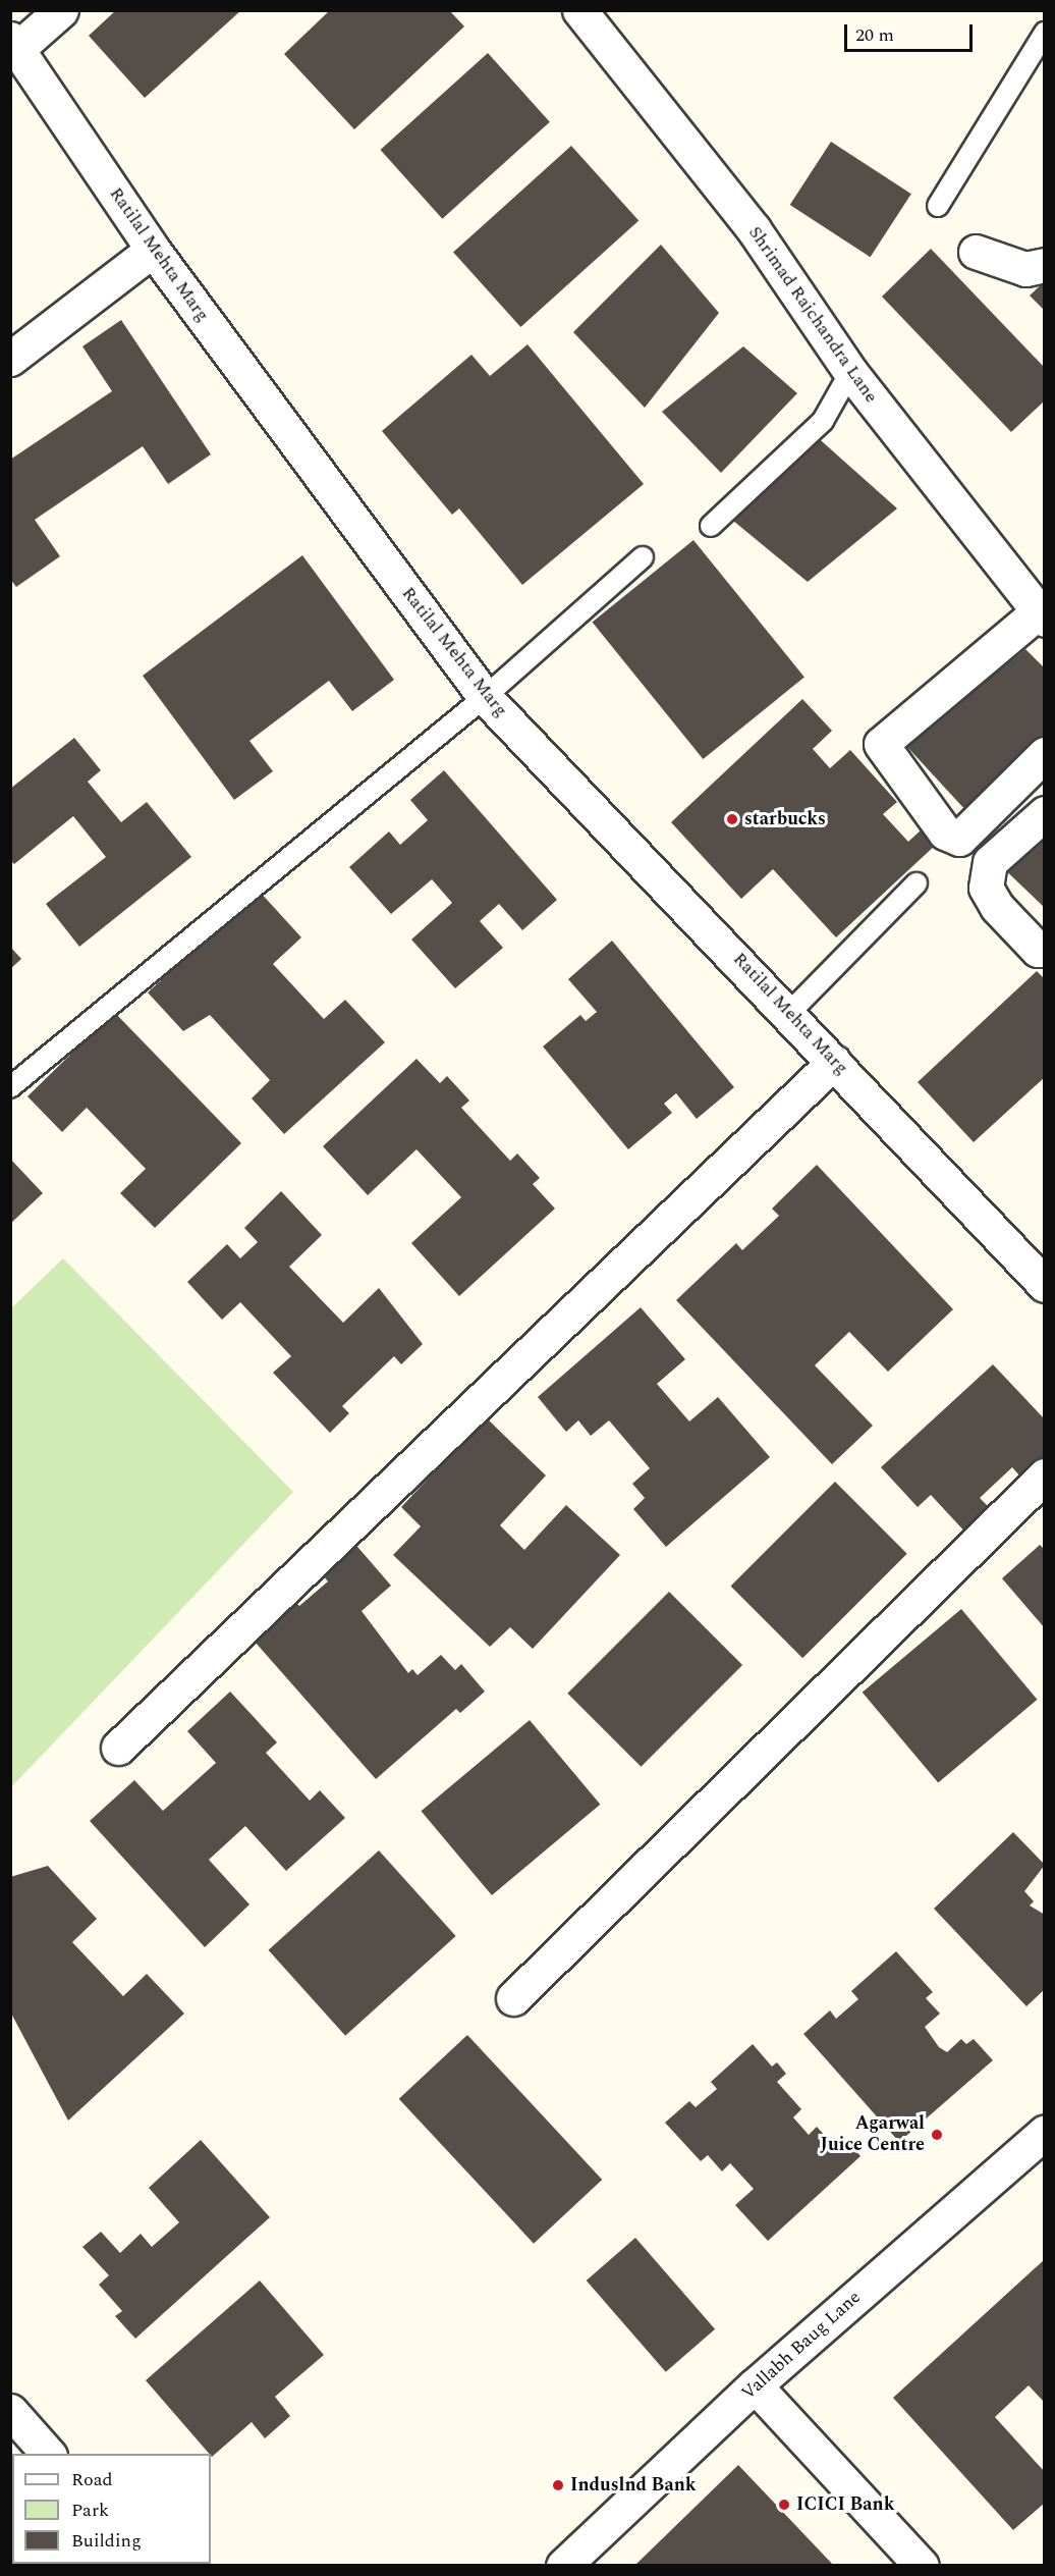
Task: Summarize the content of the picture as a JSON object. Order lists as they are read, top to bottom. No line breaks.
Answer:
{"streets":{"street":["Ratilal Mehta Marg","Shrimad Rajchandra Lane","Vallabh Baug Lane"]},"places":["starbucks","Agarwal Juice Centre","Induslnd Bank","ICICI Bank"],"legend":["Road","Park","Building"],"scale_bar":"20 m"}
